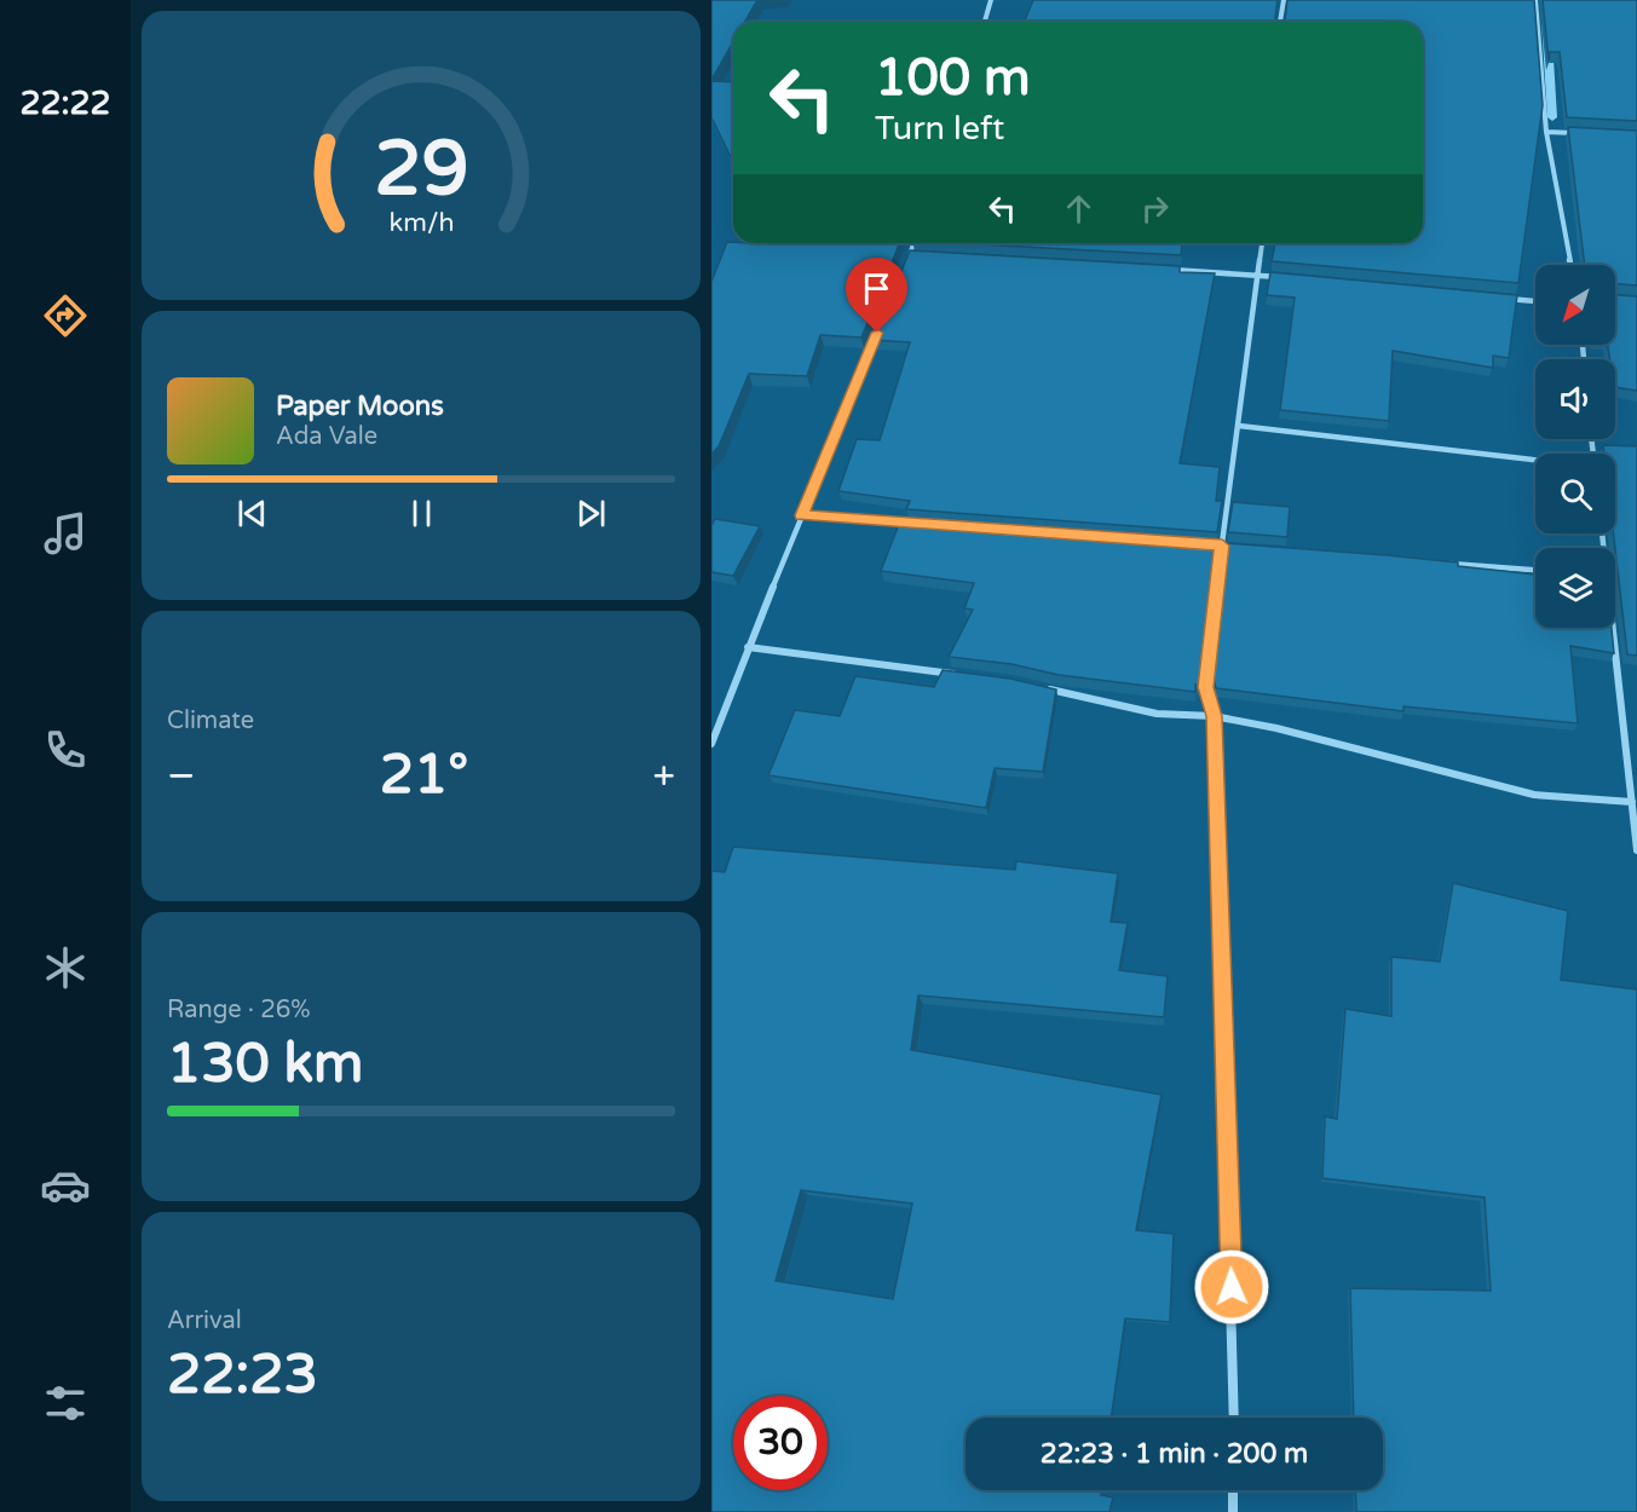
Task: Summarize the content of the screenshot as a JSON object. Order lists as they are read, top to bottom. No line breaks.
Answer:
{"north":"bottom left","page":{"tabs":"22:22","turn":["100 m","Turn left"],"song":["Paper Moons","Ada Vale"],"tile":["Climate",["Range · 26%","130 km"],["Arrival","22:23"]],"heat":["−","21°","+"],"limit":"30","trip":"22:23 · 1 min · 200 m","gauge":["29","km/h"]}}
